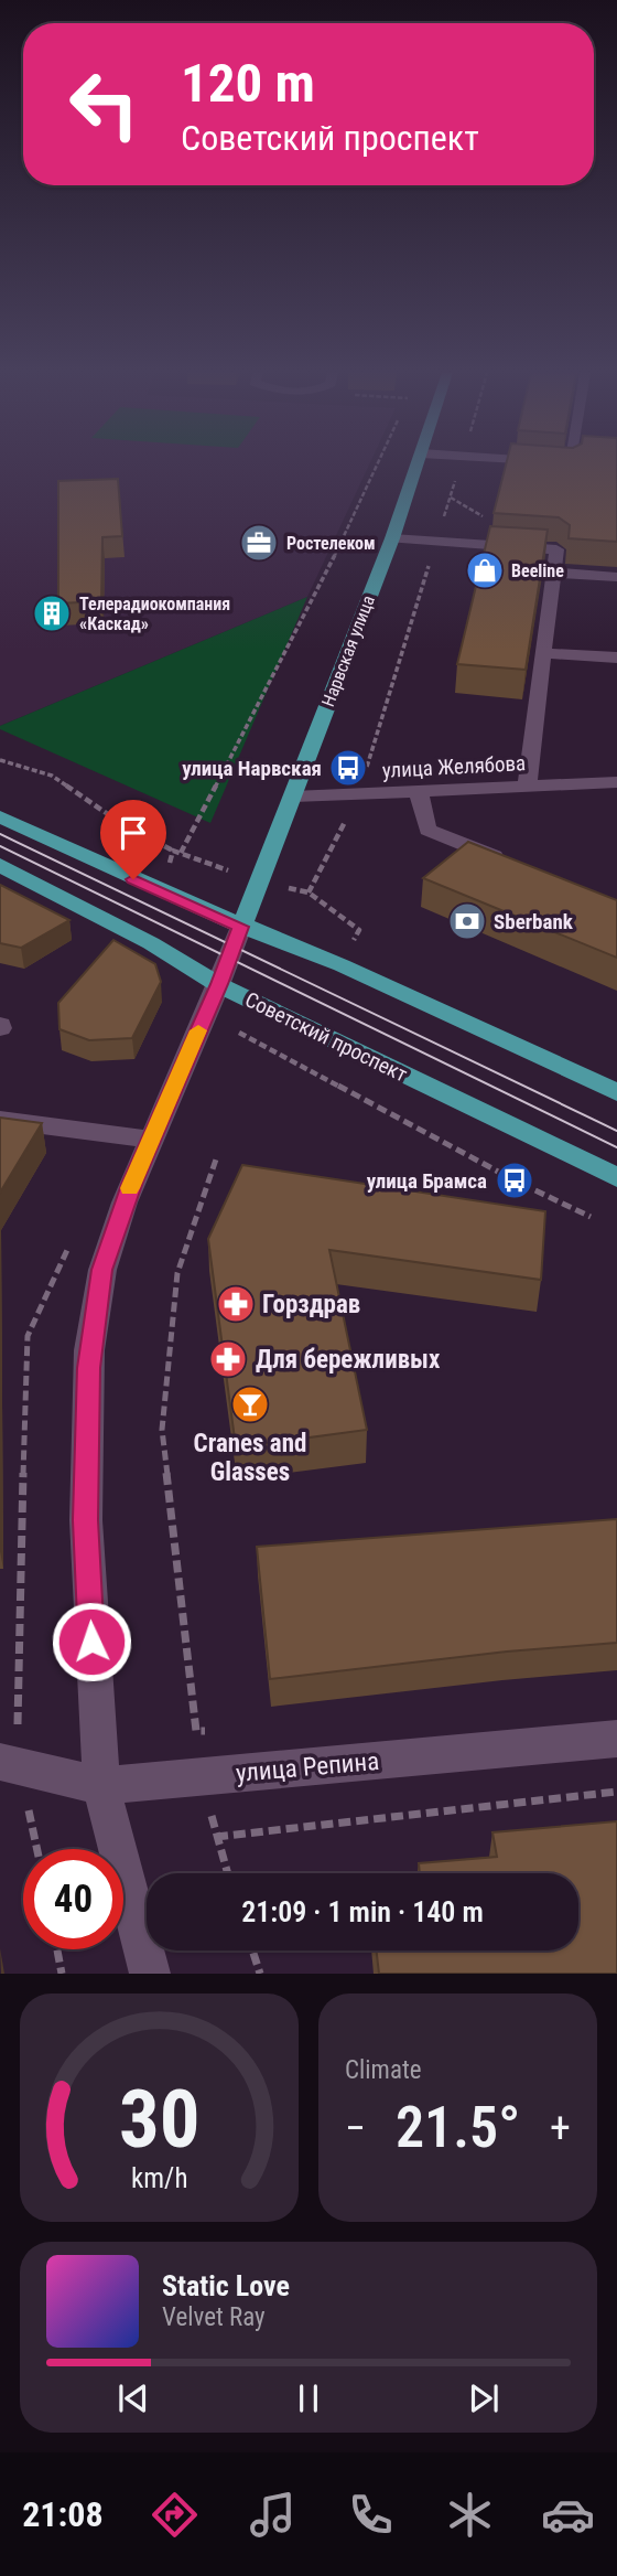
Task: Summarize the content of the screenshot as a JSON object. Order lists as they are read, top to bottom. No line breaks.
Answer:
{"streets":{"main road":["Нарвская улица","Советский проспект"],"street":["улица Желябова","улица Репина"]},"crossings":[["Нарвская улица","улица Желябова"]],"places":{"office":["Ростелеком"],"shop":["Beeline"],"building":["Телерадиокомпания «Каскад»"],"bus stop":["улица Нарвская","улица Брамса"],"bank":["Sberbank"],"pharmacy":["Горздрав","Для бережливых"],"bar":["Cranes and Glasses"]},"page":{"turn":["120 m","Советский проспект"],"limit":"40","trip":"21:09 · 1 min · 140 m","tile":"Climate","heat":["−","21.5°","+"],"song":["Static Love","Velvet Ray"],"tabs":"21:08","gauge":["30","km/h"]}}
